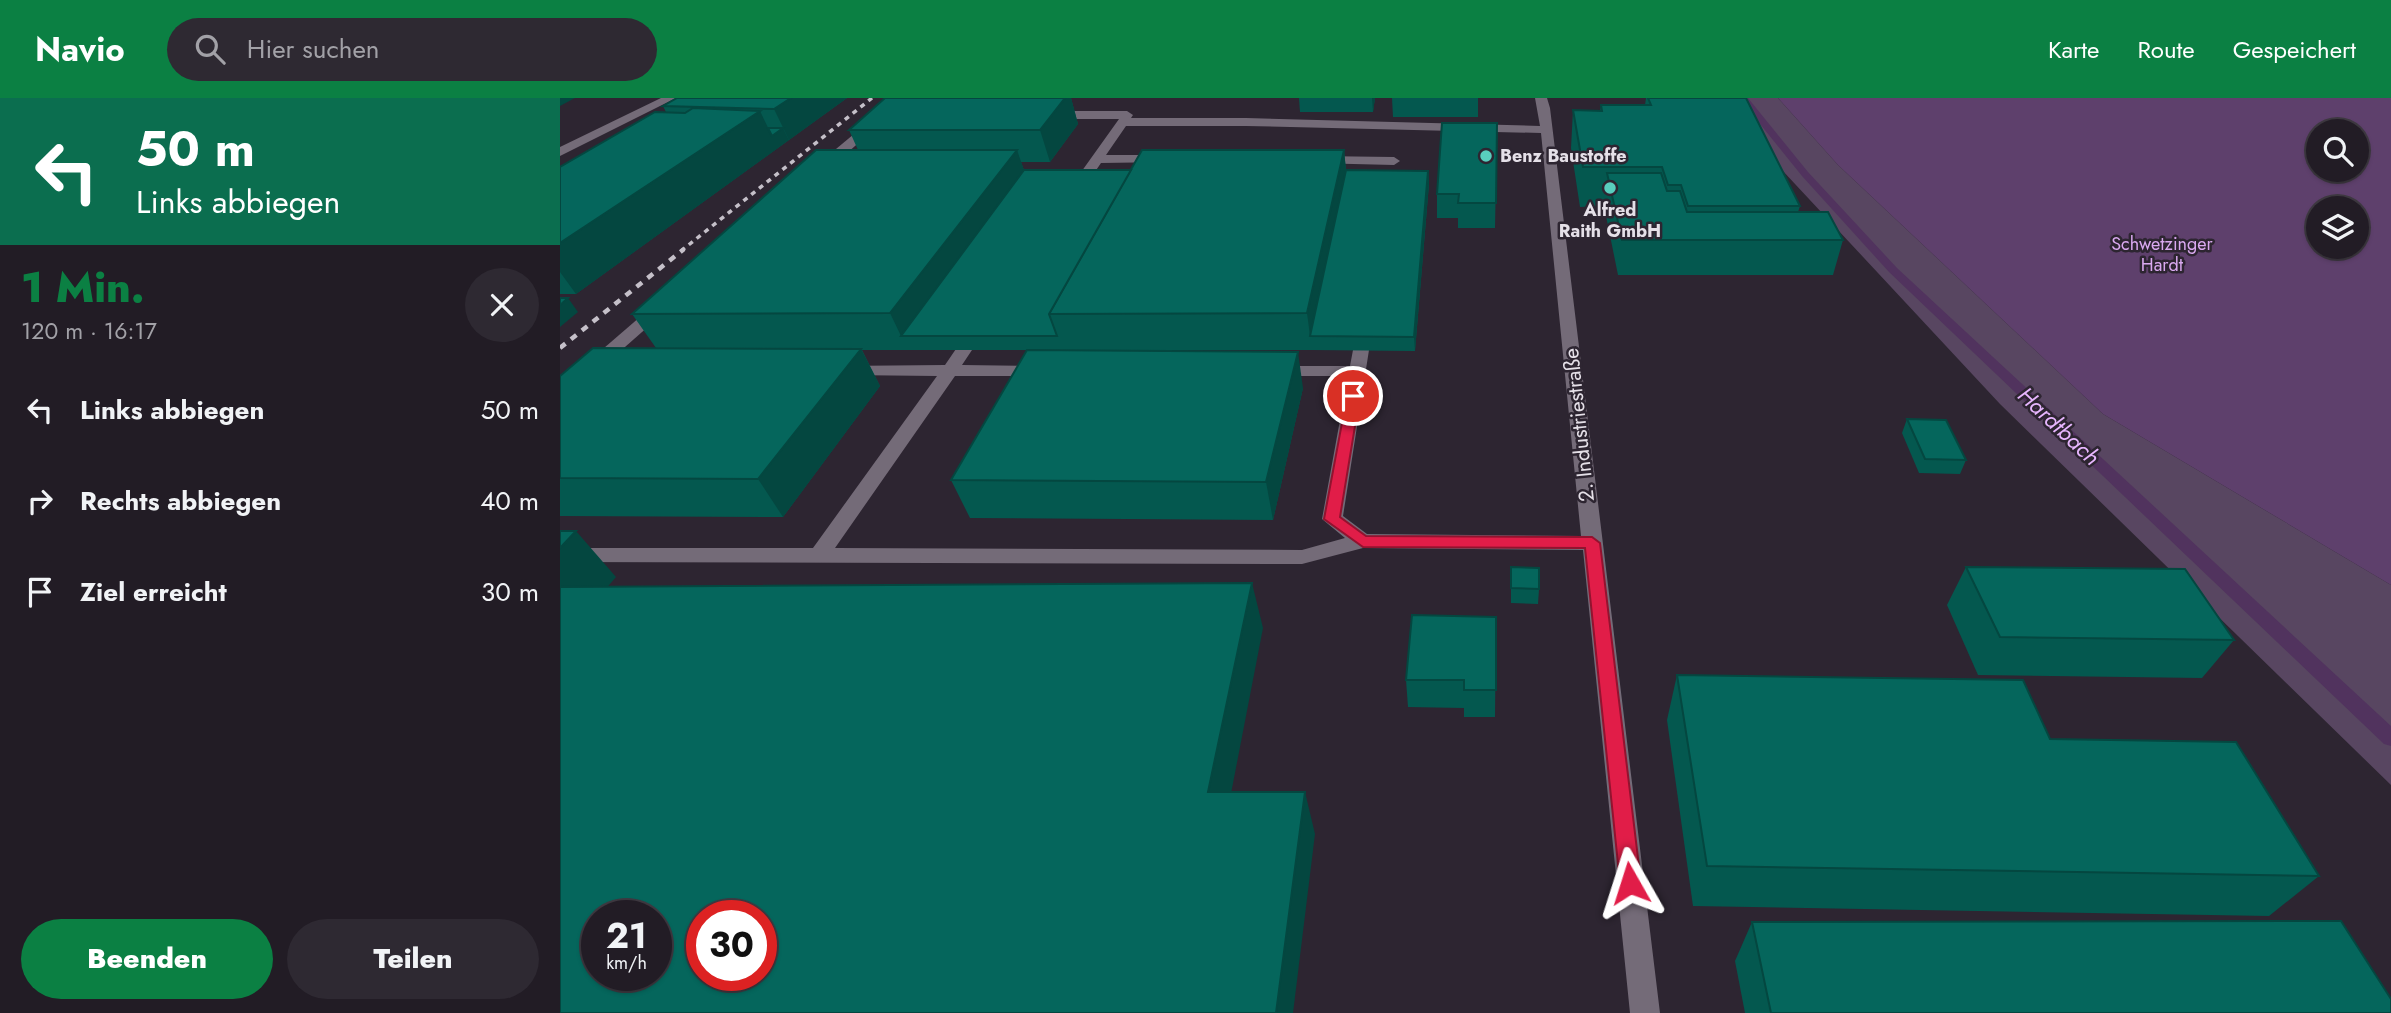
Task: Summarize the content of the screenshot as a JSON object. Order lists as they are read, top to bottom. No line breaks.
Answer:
{"streets":{"street":["2. Industriestraße"]},"water":["Hardtbach"],"parks":["Schwetzinger Hardt"],"places":["Benz Baustoffe","Alfred Raith GmbH"],"page":{"header":"Navio","search":"Hier suchen","nav":["Karte","Route","Gespeichert"],"turn":["50 m","Links abbiegen"],"heading":["1 Min.","120 m · 16:17"],"list":[{"name":"Links abbiegen","value":"50 m"},{"name":"Rechts abbiegen","value":"40 m"},{"name":"Ziel erreicht","value":"30 m"}],"speed":"21 km/h","limit":"30","buttons":["Beenden","Teilen"]}}
